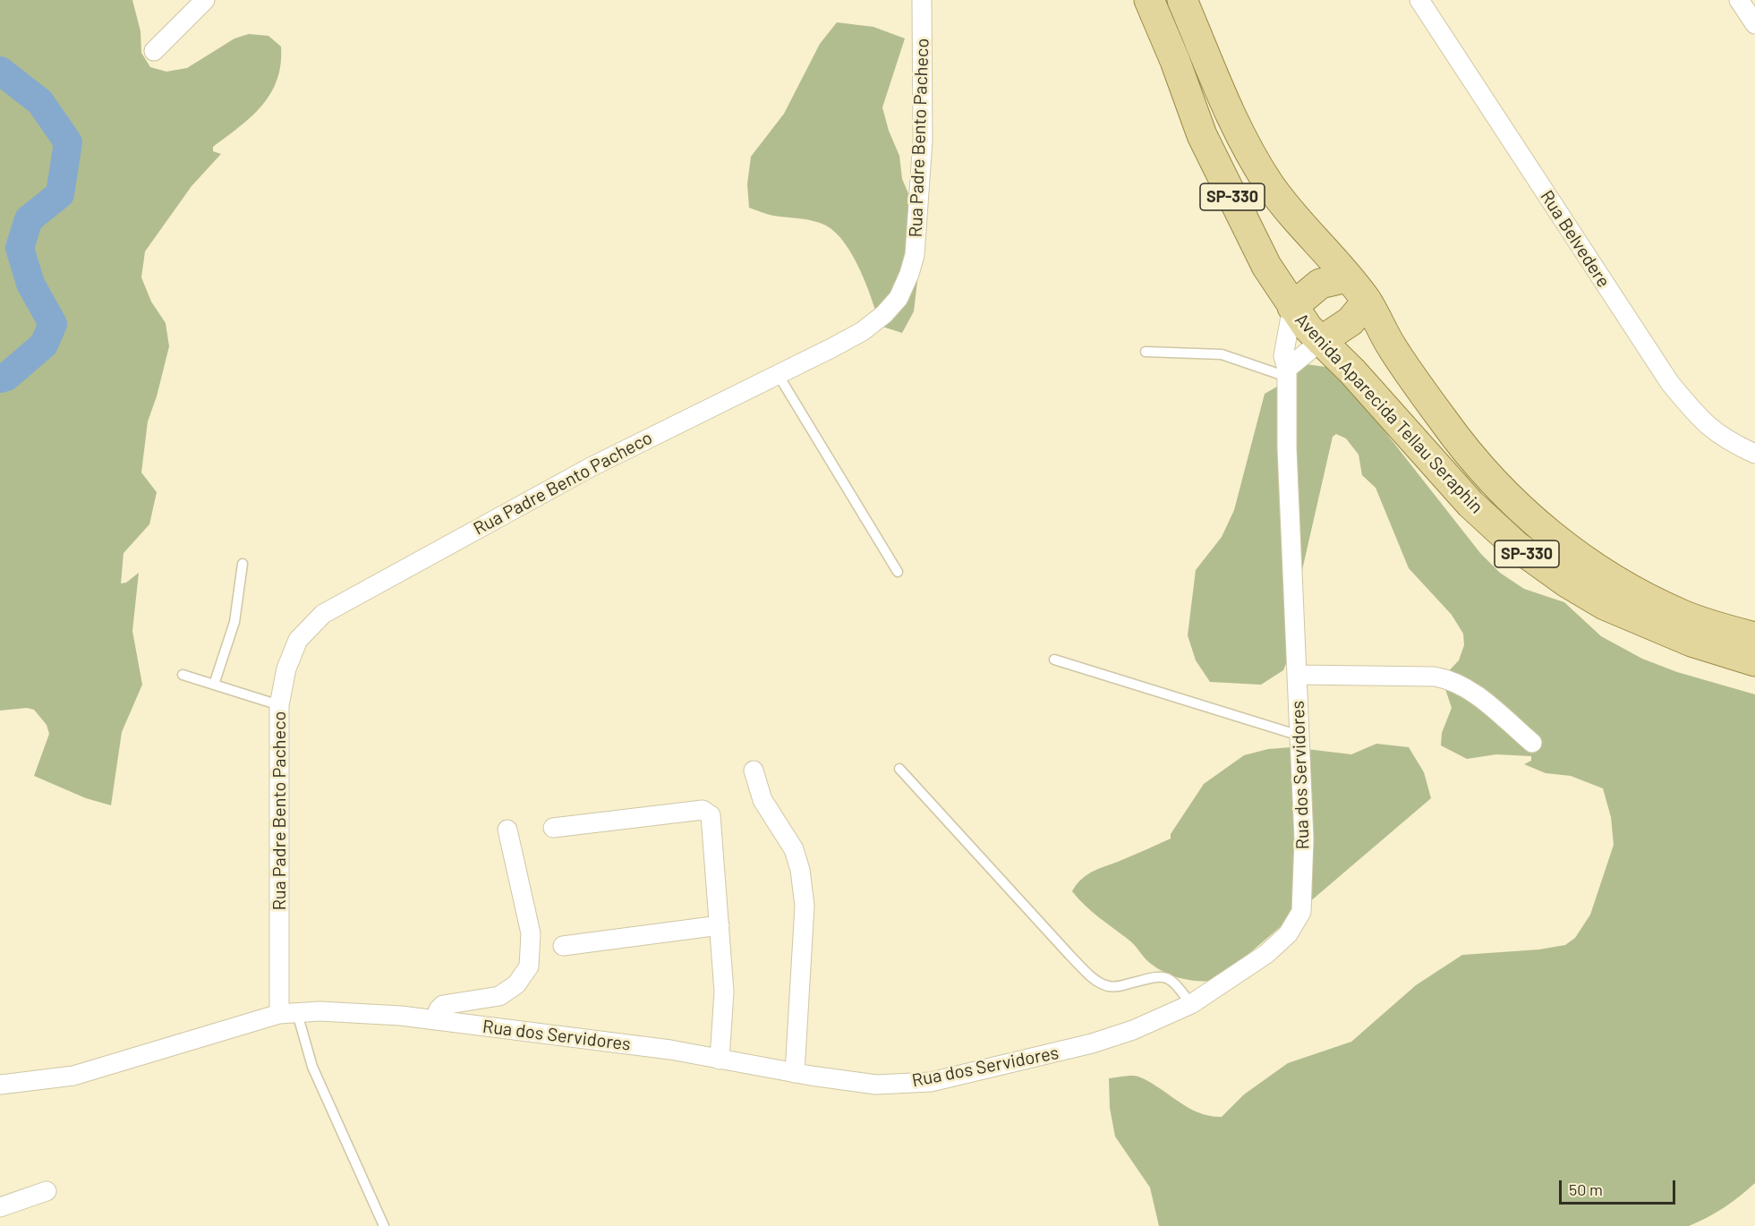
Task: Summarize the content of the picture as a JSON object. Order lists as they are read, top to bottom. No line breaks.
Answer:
{"streets":{"main road":["SP-330","Avenida Aparecida Tellau Seraphin"],"street":["Rua Padre Bento Pacheco","Rua Belvedere","Rua dos Servidores"]},"crossings":[["Rua Padre Bento Pacheco","Rua dos Servidores"],["Avenida Aparecida Tellau Seraphin","Rua dos Servidores"]],"scale_bar":"50 m"}
